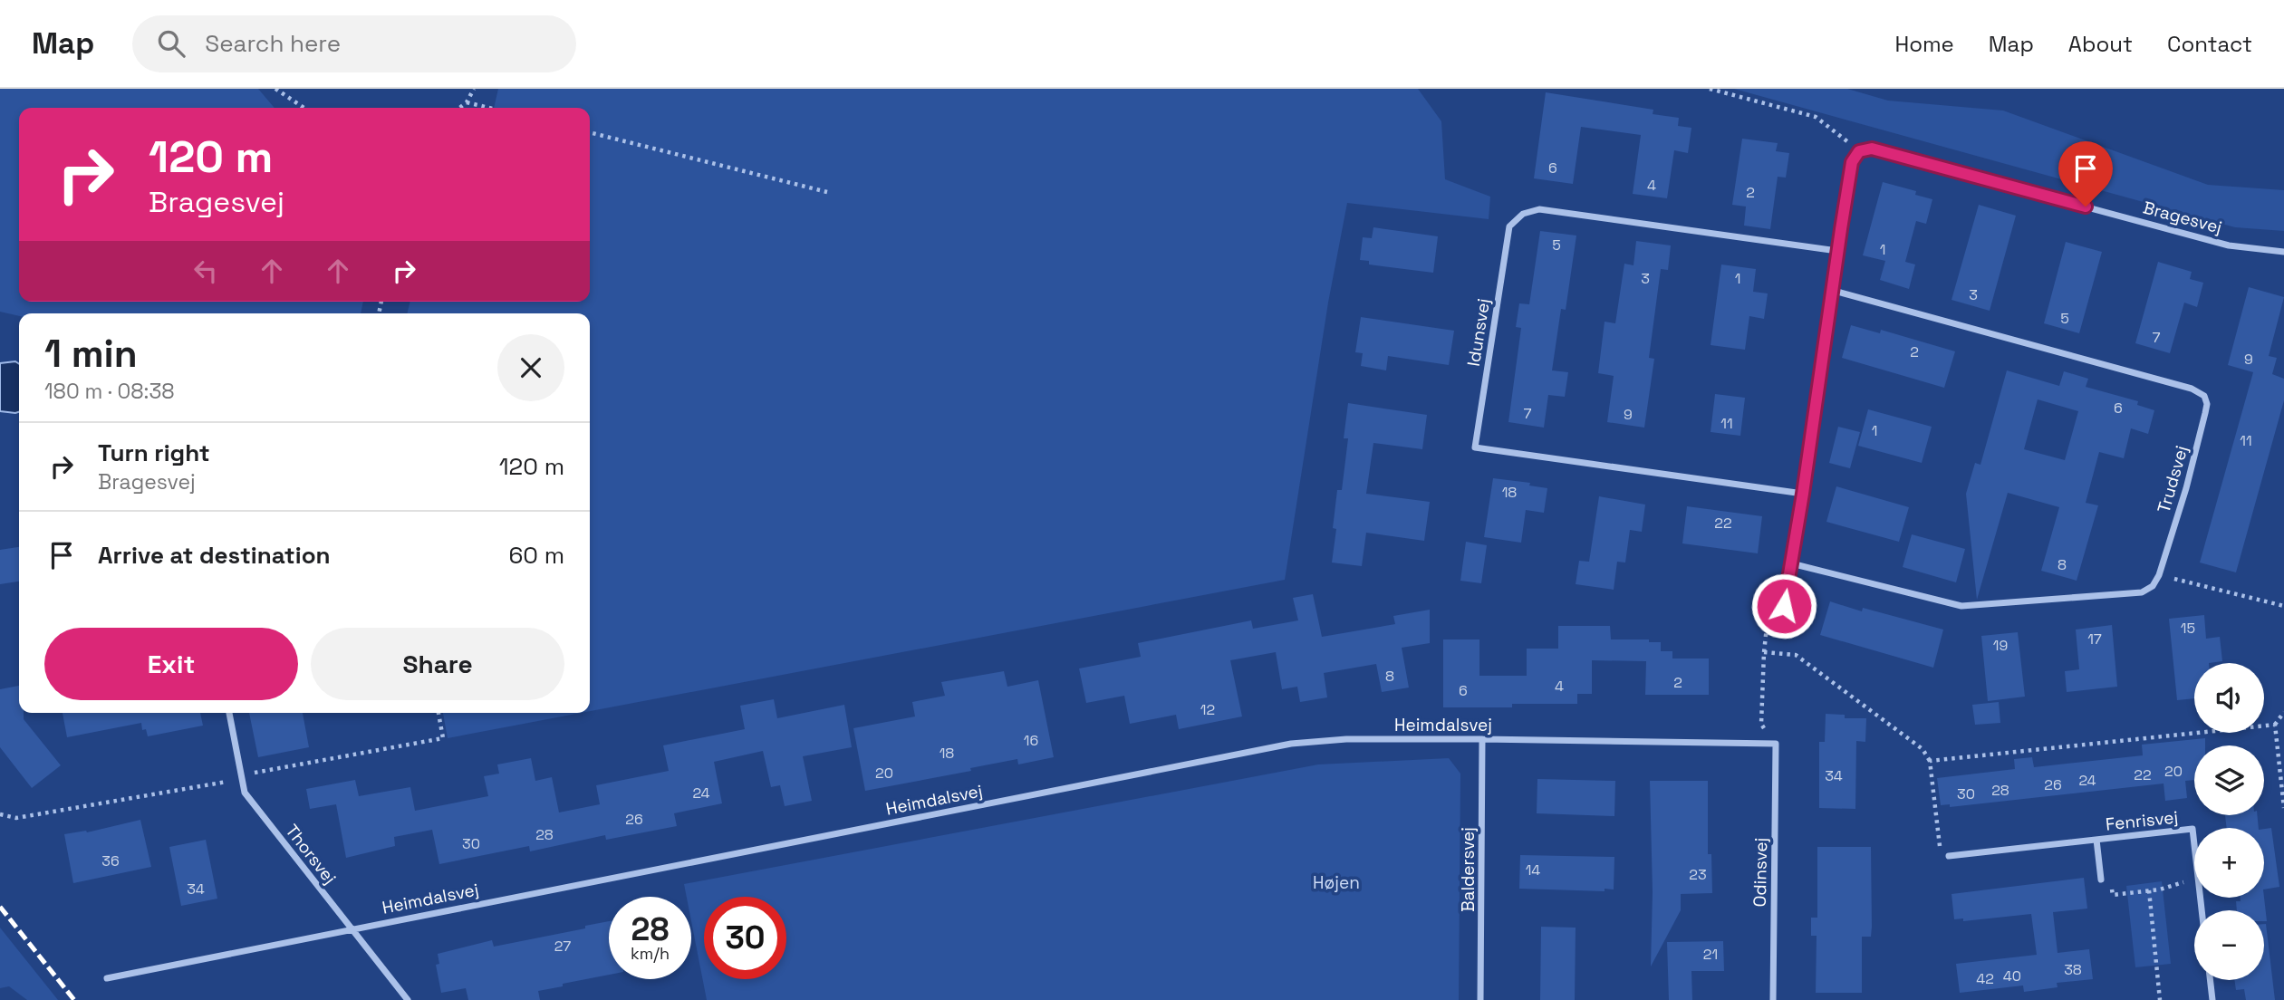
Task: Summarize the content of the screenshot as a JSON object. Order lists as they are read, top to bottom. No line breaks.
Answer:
{"streets":{"street":["Bragesvej","Idunsvej","Trudsvej","Heimdalsvej","Fenrisvej","Thorsvej","Baldersvej","Odinsvej"]},"crossings":[["Heimdalsvej","Thorsvej"],["Heimdalsvej","Baldersvej"],["Heimdalsvej","Odinsvej"]],"parks":["Højen"],"house_numbers":["6","4","2","5","1","3","1","3","5","7","2","9","6","7","9","11","1","11","18","22","8","15","17","19","8","2","4","6","12","16","18","20","20","22","34","24","26","28","24","30","26","28","30","36","14","23","34","27","21","38","40","42"],"page":{"header":"Map","search":"Search here","nav":["Home","Map","About","Contact"],"turn":["120 m","Bragesvej"],"heading":["1 min","180 m · 08:38"],"list":[{"name":"Turn right","note":"Bragesvej","value":"120 m"},{"name":"Arrive at destination","value":"60 m"}],"buttons":["Exit","Share"],"map_buttons":["+","−"],"speed":"28 km/h","limit":"30"}}
